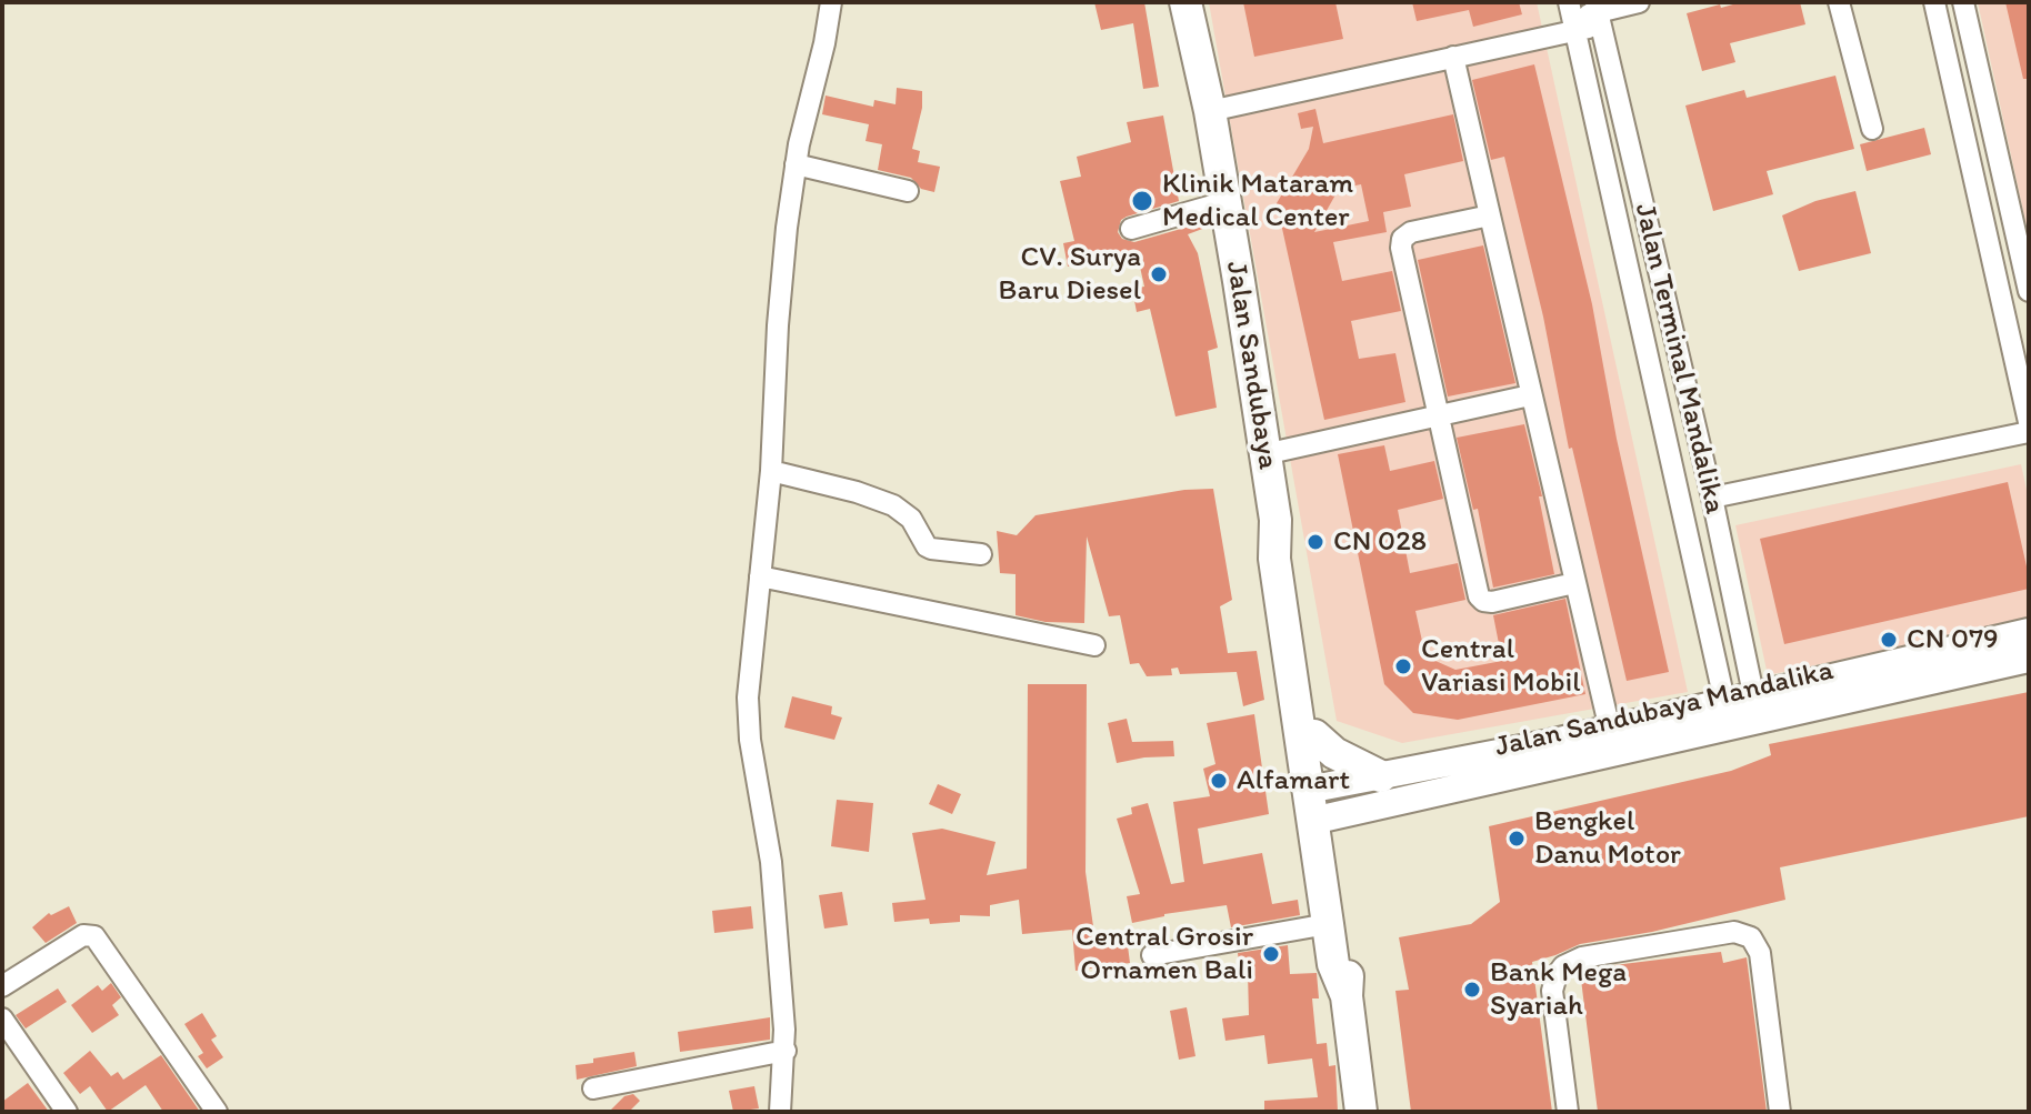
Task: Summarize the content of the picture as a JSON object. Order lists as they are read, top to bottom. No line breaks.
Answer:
{"streets":{"highway":["Jalan Sandubaya"],"main road":["Jalan Sandubaya Mandalika"],"street":["Jalan Terminal Mandalika"]},"crossings":[["Jalan Terminal Mandalika","Jalan Sandubaya Mandalika"],["Jalan Sandubaya","Jalan Sandubaya Mandalika"]],"places":["Klinik Mataram Medical Center","CV. Surya Baru Diesel","CN 028","CN 079","Central Variasi Mobil","Alfamart","Bengkel Danu Motor","Central Grosir Ornamen Bali","Bank Mega Syariah"]}
